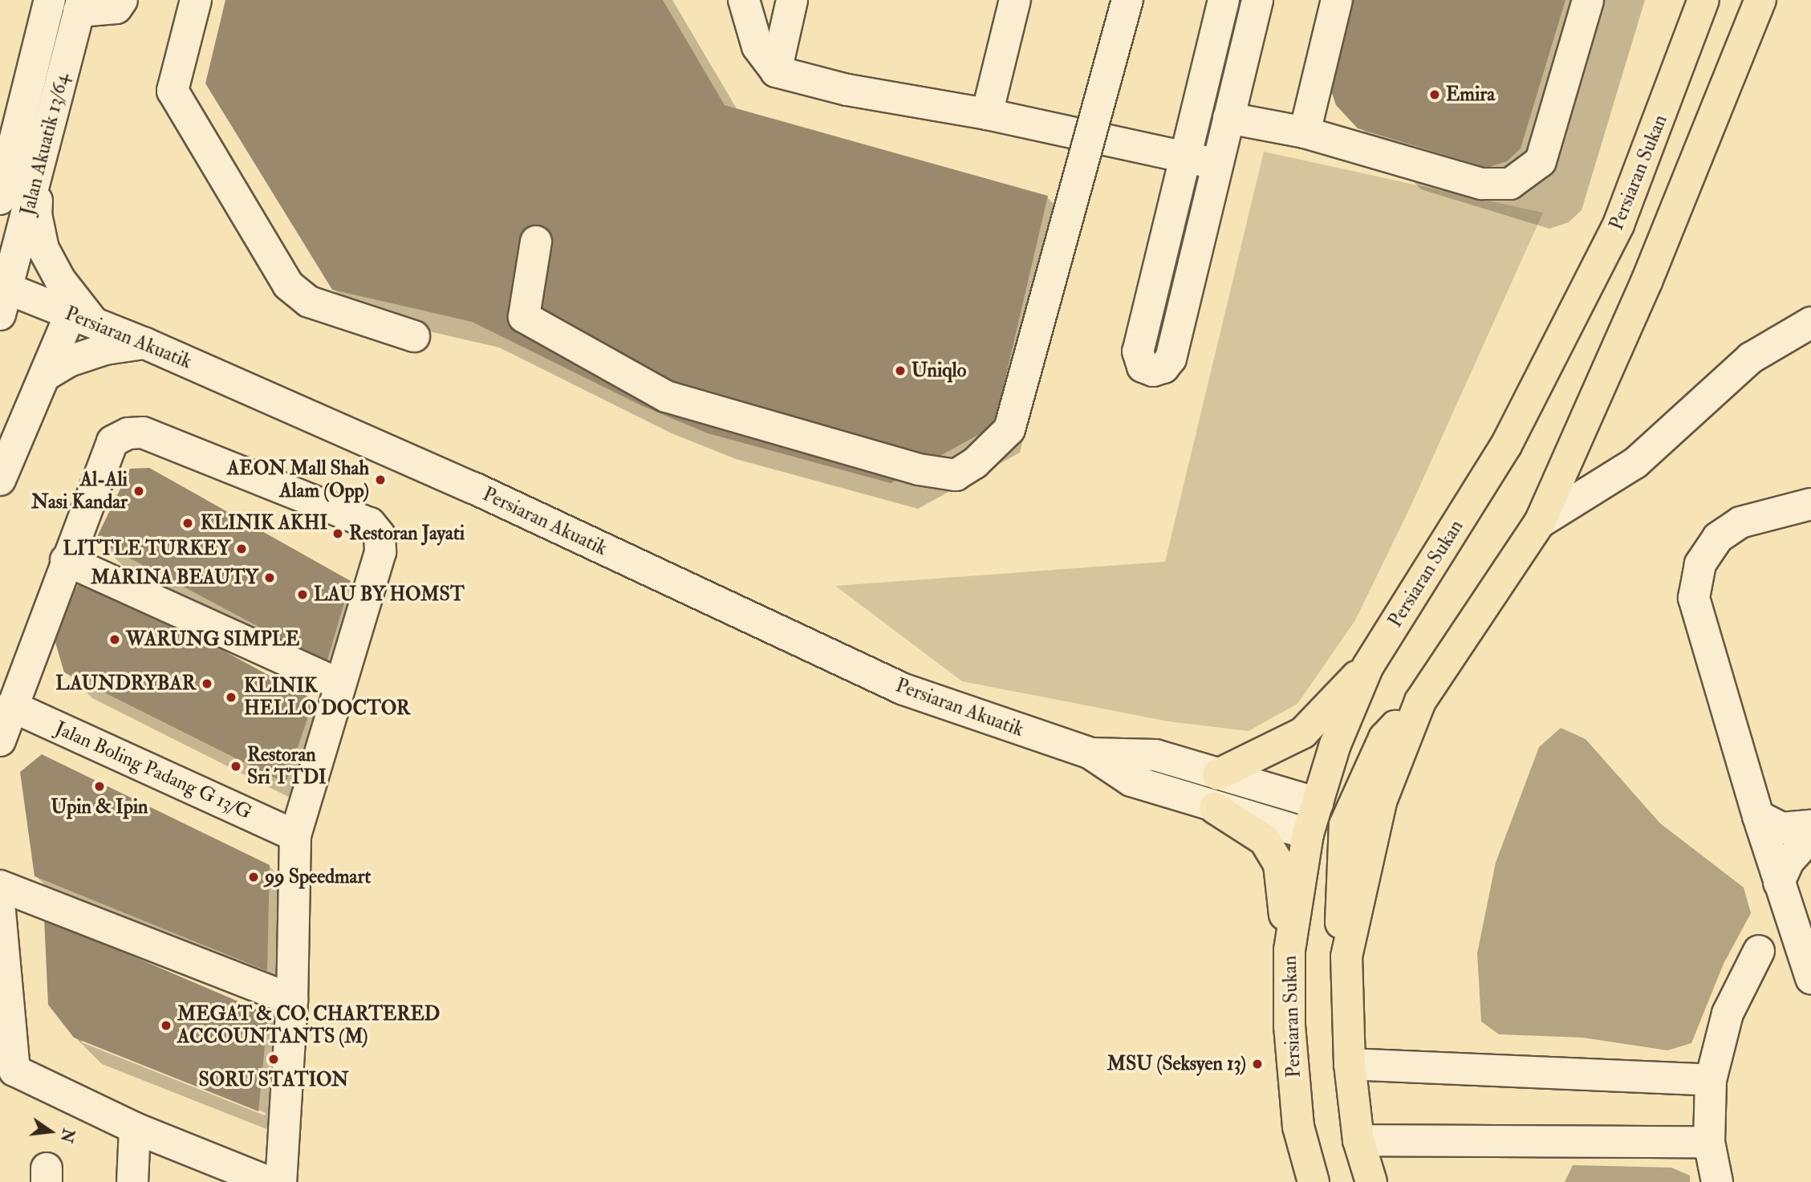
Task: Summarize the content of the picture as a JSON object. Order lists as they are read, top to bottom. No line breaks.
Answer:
{"streets":{"main road":["Persiaran Sukan"],"street":["Jalan Akuatik 13/64","Persiaran Akuatik","Jalan Boling Padang G 13/G"]},"crossings":[["Jalan Akuatik 13/64","Persiaran Akuatik"],["Persiaran Sukan","Persiaran Akuatik"]],"places":["Emira","Uniqlo","AEON Mall Shah Alam (Opp)","Al-Ali Nasi Kandar","KLINIK AKHI","Restoran Jayati","LITTLE TURKEY","MARINA BEAUTY","LAU BY HOMST","WARUNG SIMPLE","LAUNDRYBAR","KLINIK HELLO DOCTOR","Restoran Sri TTDI","Upin & Ipin","99 Speedmart","MEGAT & CO. CHARTERED ACCOUNTANTS (M)","SORU STATION","MSU (Seksyen 13)"],"north":"right"}
